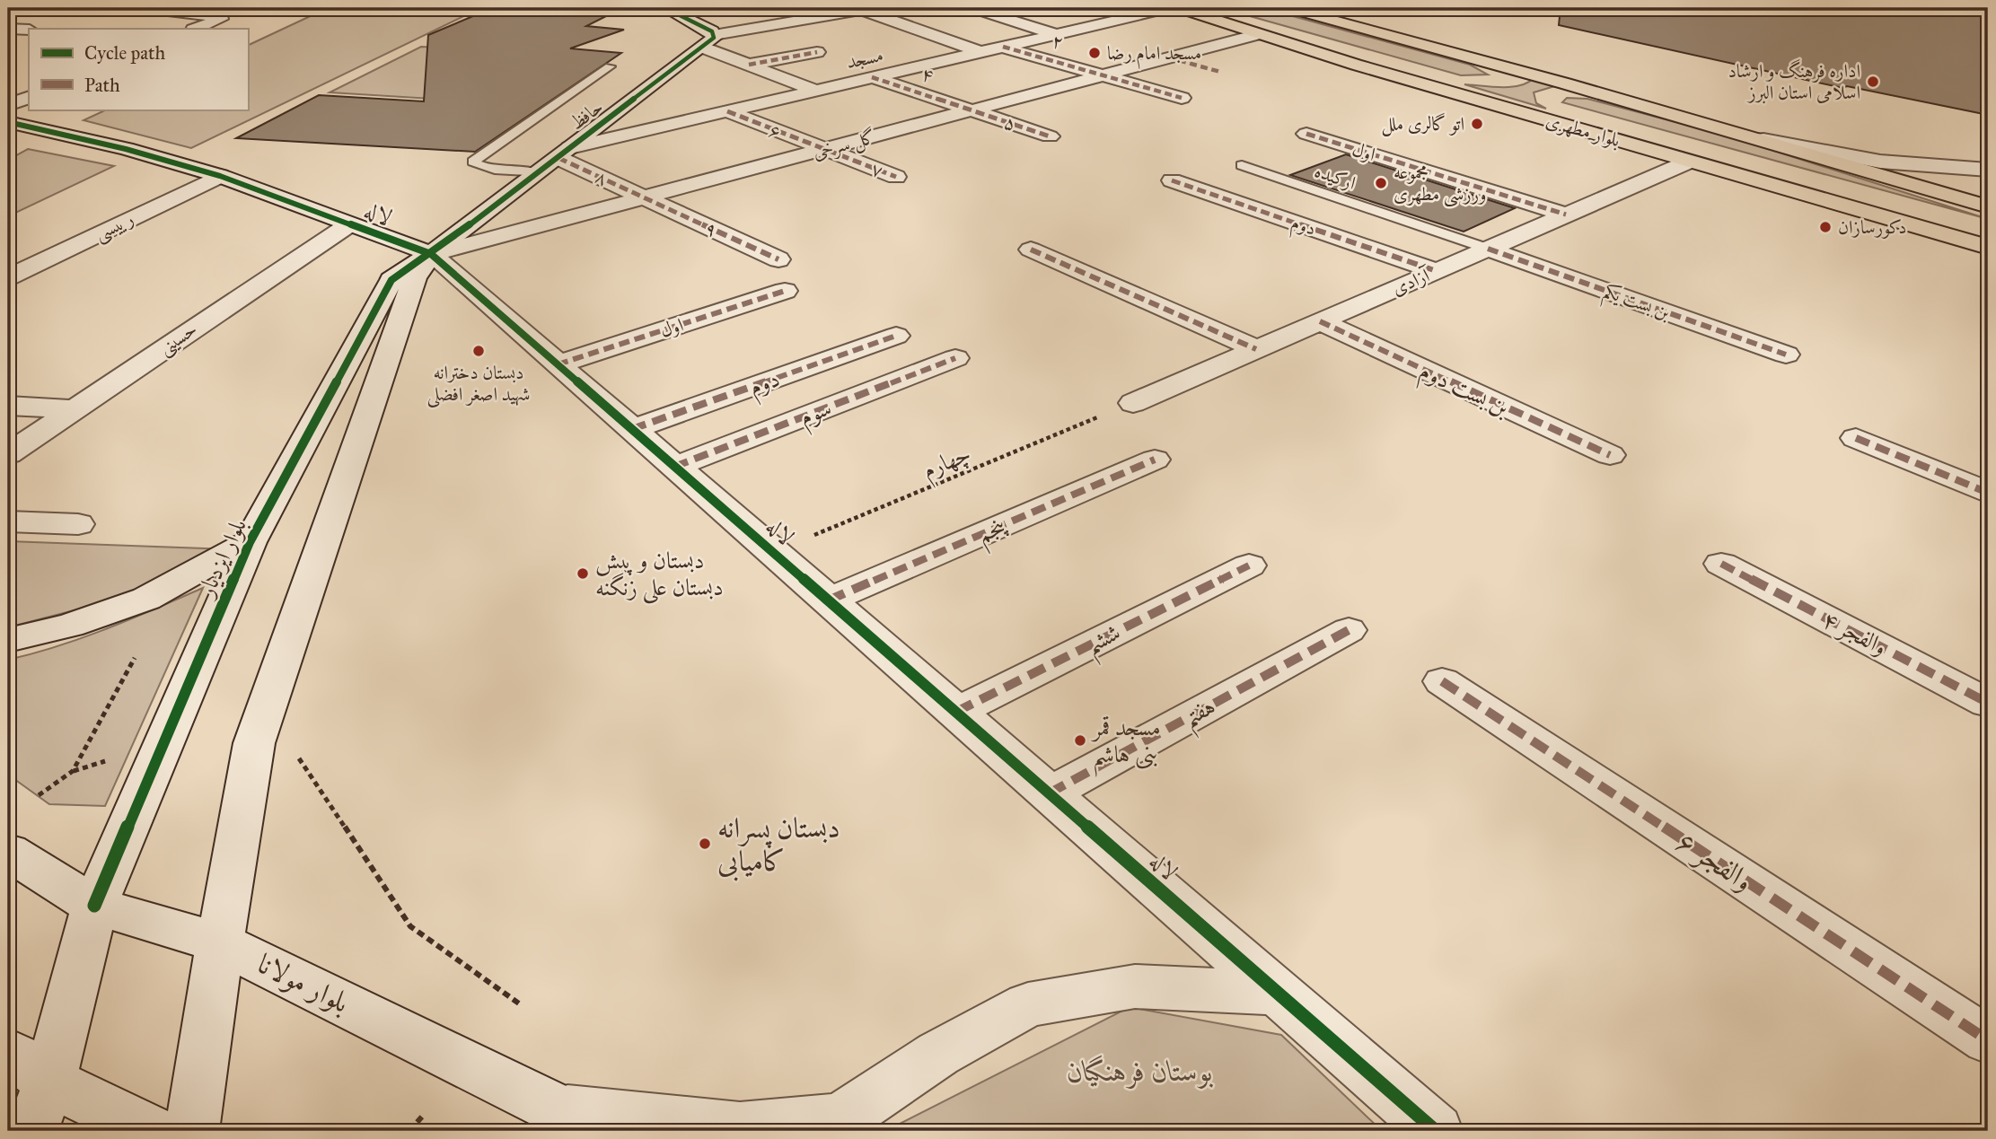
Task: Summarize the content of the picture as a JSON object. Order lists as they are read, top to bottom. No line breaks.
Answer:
{"streets":{"main road":["بلوار مطهری"],"street":["۲","مسجد","۴","حافظ","۵","۶","گل سرخی","اول","۷","۸","لاله","دوم","رییسی","۹","آزادی","بن بست یکم","حسینی","بن بست دوم","سوم","پنجم","بلوار ایزدیار","والفجر ۴","ششم","هفتم","والفجر ۶","بلوار مولانا"],"lane":["ارکیده"],"path":["چهارم"]},"crossings":[["۲","مسجد"],["۲","گل سرخی"],["مسجد","۴"],["مسجد","حافظ"],["مسجد","۶"],["مسجد","۸"],["۴","۵"],["۴","گل سرخی"],["حافظ","گل سرخی"],["حافظ","۸"],["حافظ","لاله"],["حافظ","بلوار ایزدیار"],["۵","گل سرخی"],["بلوار مطهری","گل سرخی"],["بلوار مطهری","آزادی"],["۶","گل سرخی"],["۶","۷"],["گل سرخی","۷"],["گل سرخی","۸"],["گل سرخی","لاله"],["گل سرخی","۹"],["گل سرخی","بلوار ایزدیار"],["اول","لاله"],["اول","آزادی"],["ارکیده","آزادی"],["ارکیده","بن بست یکم"],["۸","۹"],["لاله","دوم"],["لاله","رییسی"],["لاله","حسینی"],["لاله","سوم"],["لاله","چهارم"],["لاله","پنجم"],["لاله","بلوار ایزدیار"],["لاله","ششم"],["لاله","هفتم"],["دوم","آزادی"],["آزادی","بن بست یکم"],["آزادی","بن بست دوم"],["آزادی","چهارم"],["بلوار ایزدیار","بلوار مولانا"]],"parks":["بوستان فرهنگیان"],"places":["مسجد امام رضا","اداره فرهنگ و ارشاد اسلامی استان البرز","اتو گالری ملل","مجموعه ورزشی مطهری","دکورسازان","دبستان دخترانه شهید اصغر افضلی","دبستان و پیش دبستان علی زنگنه","مسجد قمر بنی هاشم","دبستان پسرانه کامیابی"],"legend":["Cycle path","Path"]}
